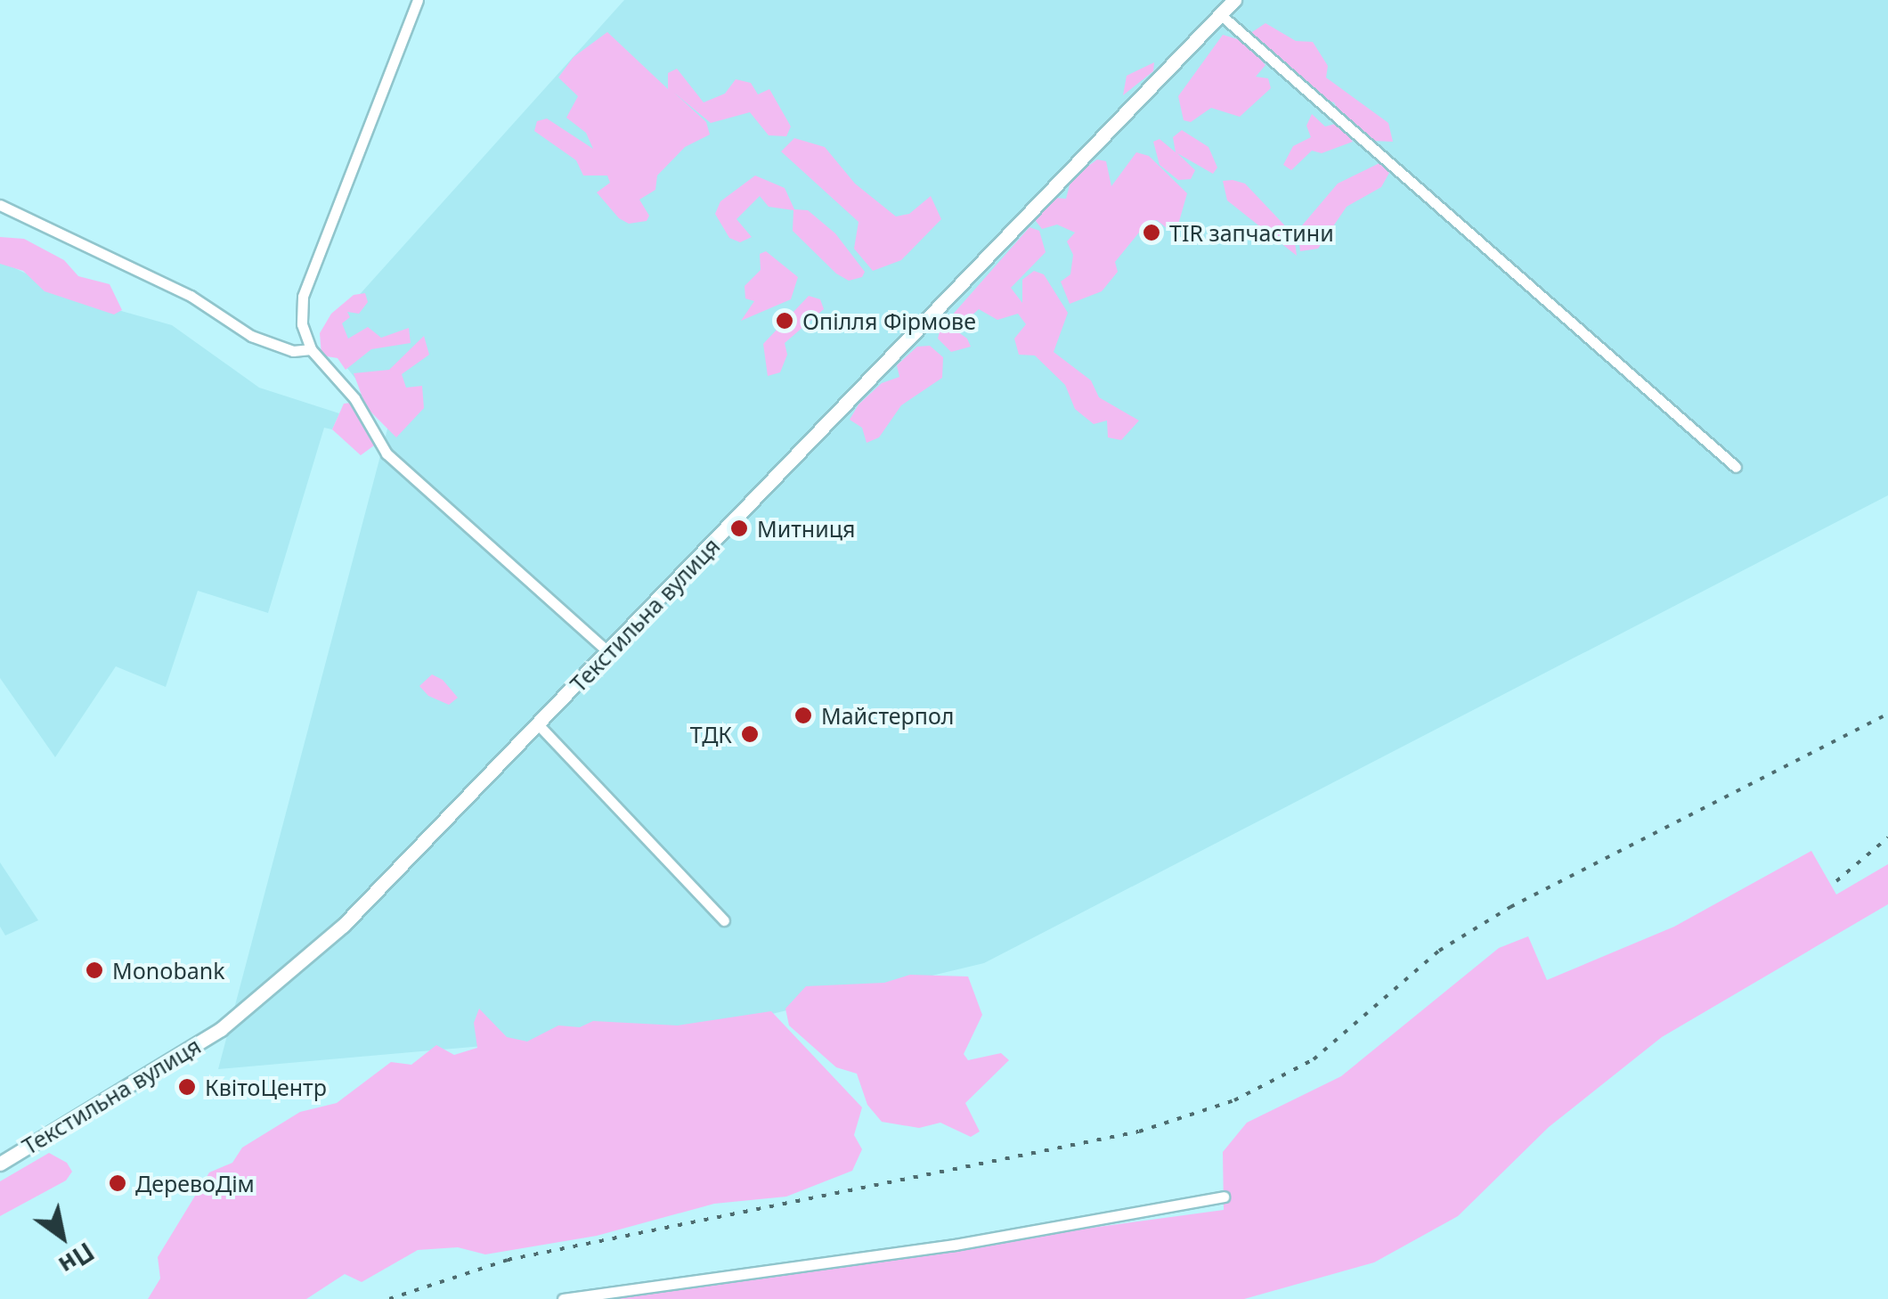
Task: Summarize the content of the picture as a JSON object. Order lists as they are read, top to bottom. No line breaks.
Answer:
{"streets":{"street":["Текстильна вулиця"]},"places":["TIR запчастини","Опілля Фірмове","Митниця","Майстерпол","ТДК","Monobank","КвітоЦентр","ДеревоДім"],"north":"bottom right"}
